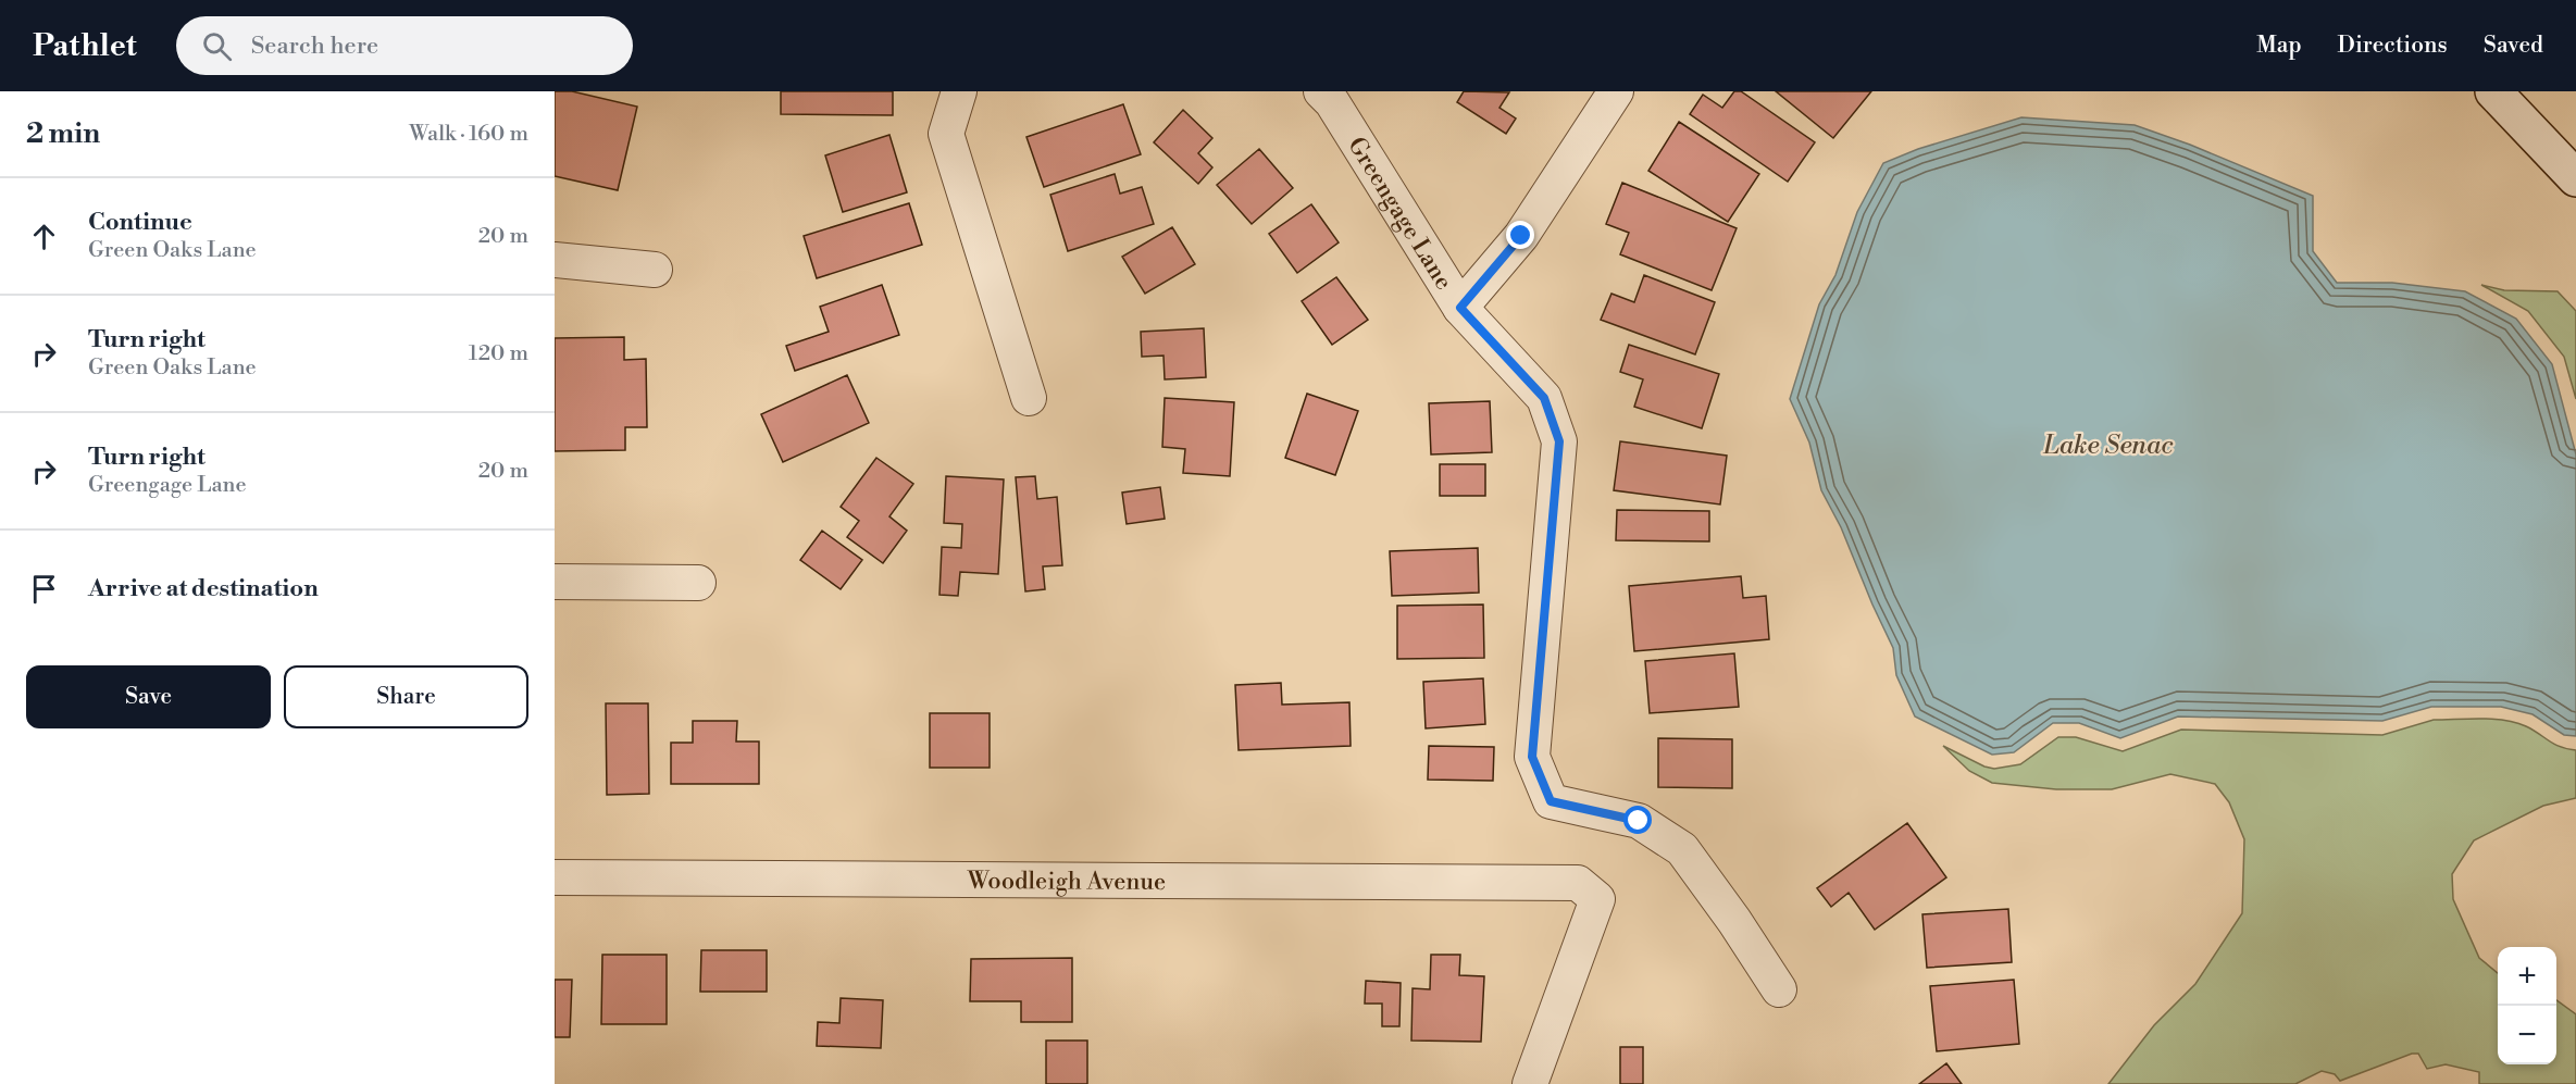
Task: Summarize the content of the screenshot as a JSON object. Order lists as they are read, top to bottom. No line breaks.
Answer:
{"streets":{"street":["Greengage Lane","Woodleigh Avenue"]},"water":["Lake Senac"],"page":{"header":"Pathlet","search":"Search here","nav":["Map","Directions","Saved"],"heading":["2 min","Walk · 160 m"],"list":[["Continue","Green Oaks Lane","20 m"],["Turn right","Green Oaks Lane","120 m"],["Turn right","Greengage Lane","20 m"],"Arrive at destination"],"buttons":["Save","Share"],"map_buttons":["+","−"]}}
